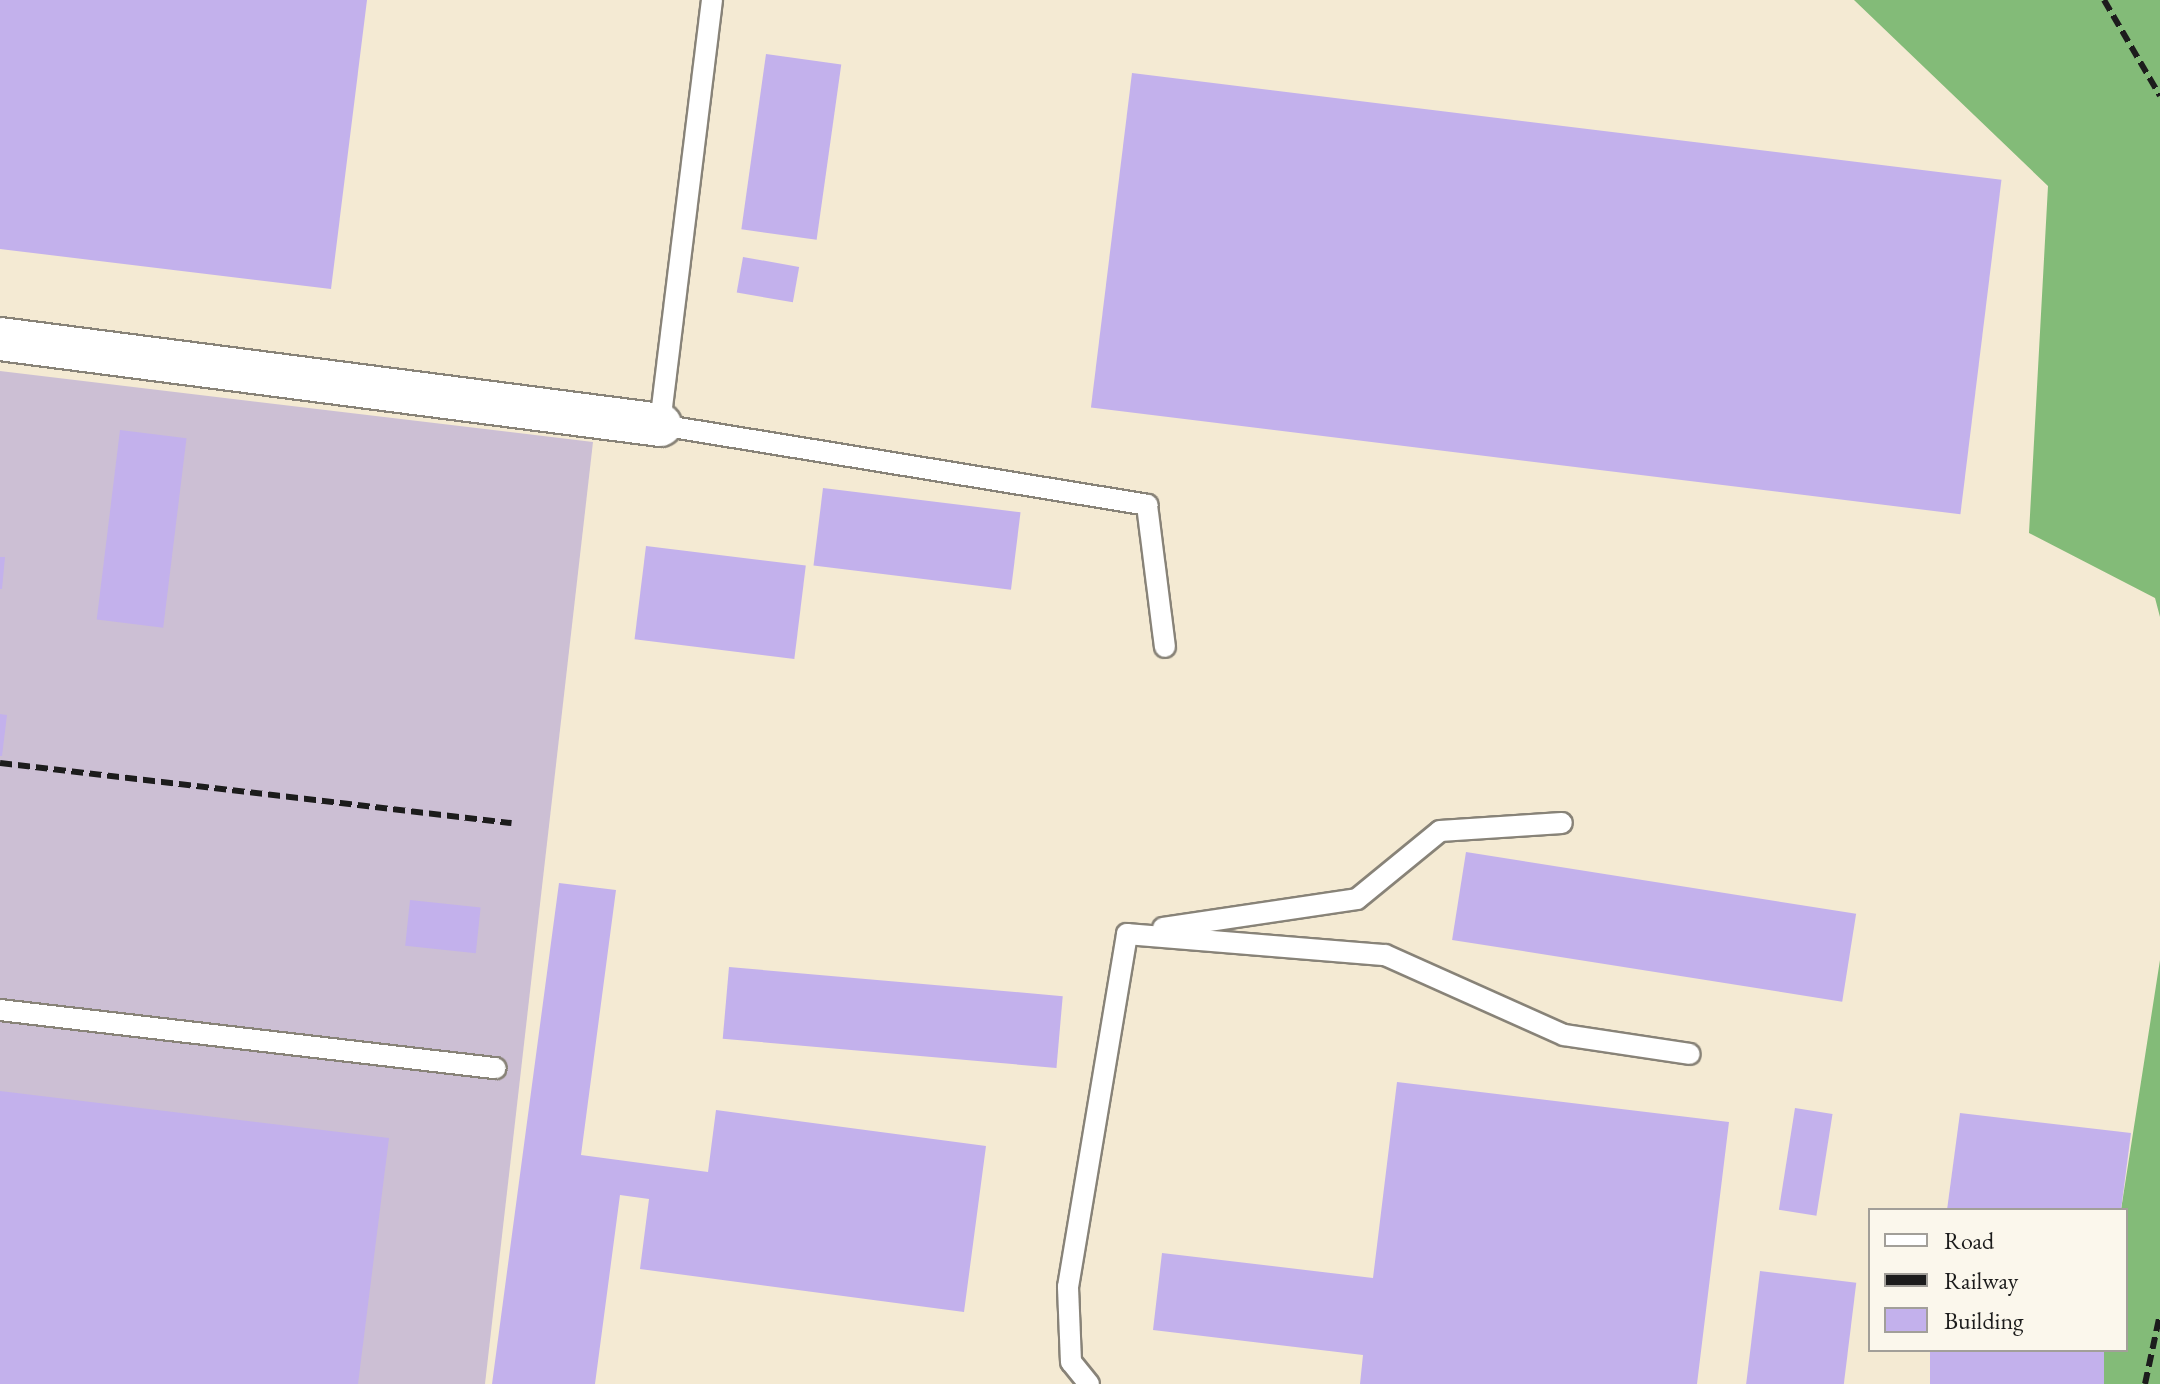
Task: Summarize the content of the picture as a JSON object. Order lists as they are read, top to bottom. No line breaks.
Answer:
{"legend":["Road","Railway","Building"]}
